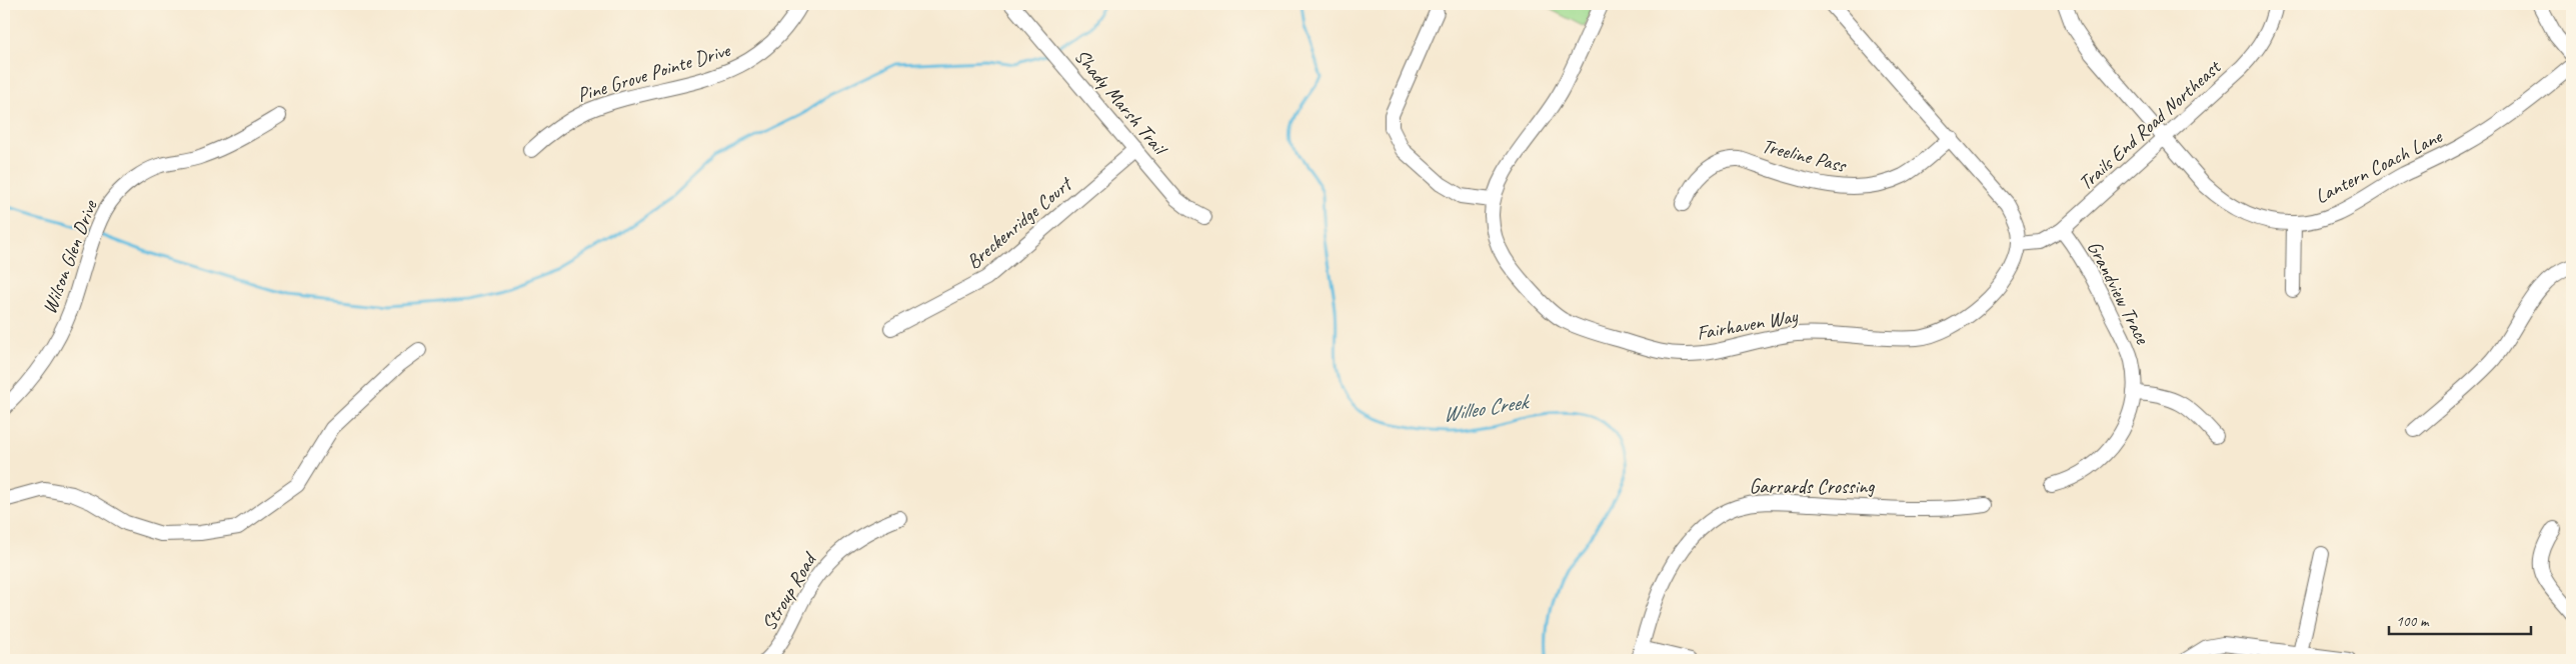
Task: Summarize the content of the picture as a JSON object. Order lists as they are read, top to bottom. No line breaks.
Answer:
{"streets":{"street":["Pine Grove Pointe Drive","Shady Marsh Trail","Trails End Road Northeast","Treeline Pass","Lantern Coach Lane","Breckenridge Court","Wilson Glen Drive","Grandview Trace","Fairhaven Way","Garrards Crossing","Stroup Road"]},"crossings":[["Shady Marsh Trail","Breckenridge Court"],["Trails End Road Northeast","Lantern Coach Lane"],["Trails End Road Northeast","Grandview Trace"],["Trails End Road Northeast","Fairhaven Way"],["Treeline Pass","Fairhaven Way"]],"water":["Willeo Creek"],"scale_bar":"100 m"}
